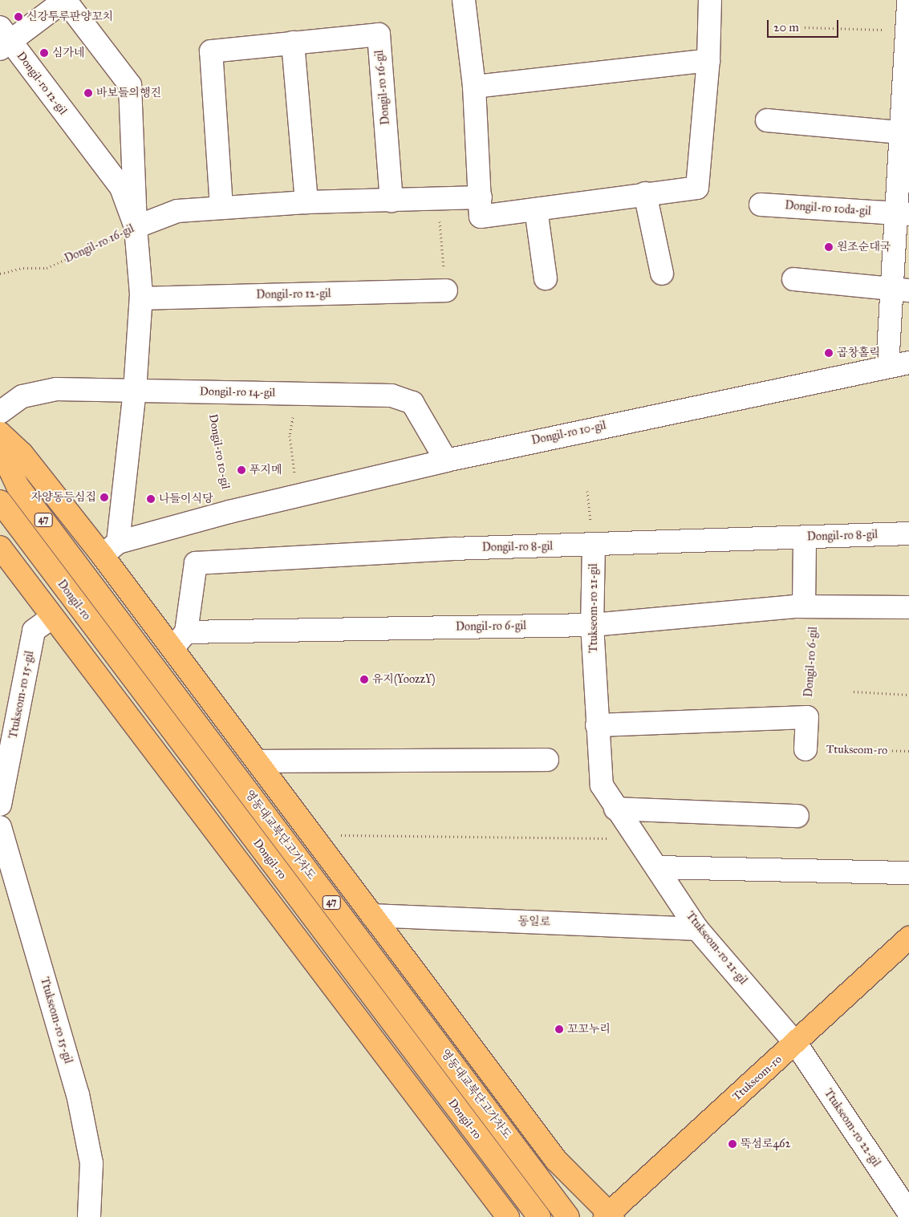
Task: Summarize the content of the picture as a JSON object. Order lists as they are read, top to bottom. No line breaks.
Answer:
{"streets":{"main road":["47","Dongil-ro","Ttukseom-ro","영동대교북단고가차도"],"street":["Dongil-ro 12-gil","Dongil-ro 16-gil","Dongil-ro 10da-gil","Dongil-ro 14-gil","Dongil-ro 10-gil","Dongil-ro 8-gil","Ttukseom-ro 21-gil","Dongil-ro 6-gil","Ttukseom-ro 15-gil","동일로","Ttukseom-ro 22-gil"]},"crossings":[["Dongil-ro 12-gil","Dongil-ro 16-gil"],["Dongil-ro 12-gil","Dongil-ro 14-gil"],["Dongil-ro 12-gil","Dongil-ro 10-gil"],["Dongil-ro 14-gil","Dongil-ro 10-gil"],["Dongil-ro 8-gil","Ttukseom-ro 21-gil"],["Dongil-ro 8-gil","Dongil-ro 6-gil"],["Ttukseom-ro 21-gil","Dongil-ro 6-gil"],["Ttukseom-ro 21-gil","Ttukseom-ro"],["Ttukseom-ro 21-gil","동일로"],["Ttukseom-ro 21-gil","Ttukseom-ro 22-gil"],["Ttukseom-ro","Ttukseom-ro 22-gil"]],"places":["신강투루판양꼬치","심가네","바보들의행진","원조순대국","곱창홀릭","푸지메","자양동등심집","나들이식당","유지(YoozzY)","꼬꼬누리","뚝섬로462"],"scale_bar":"20 m"}
